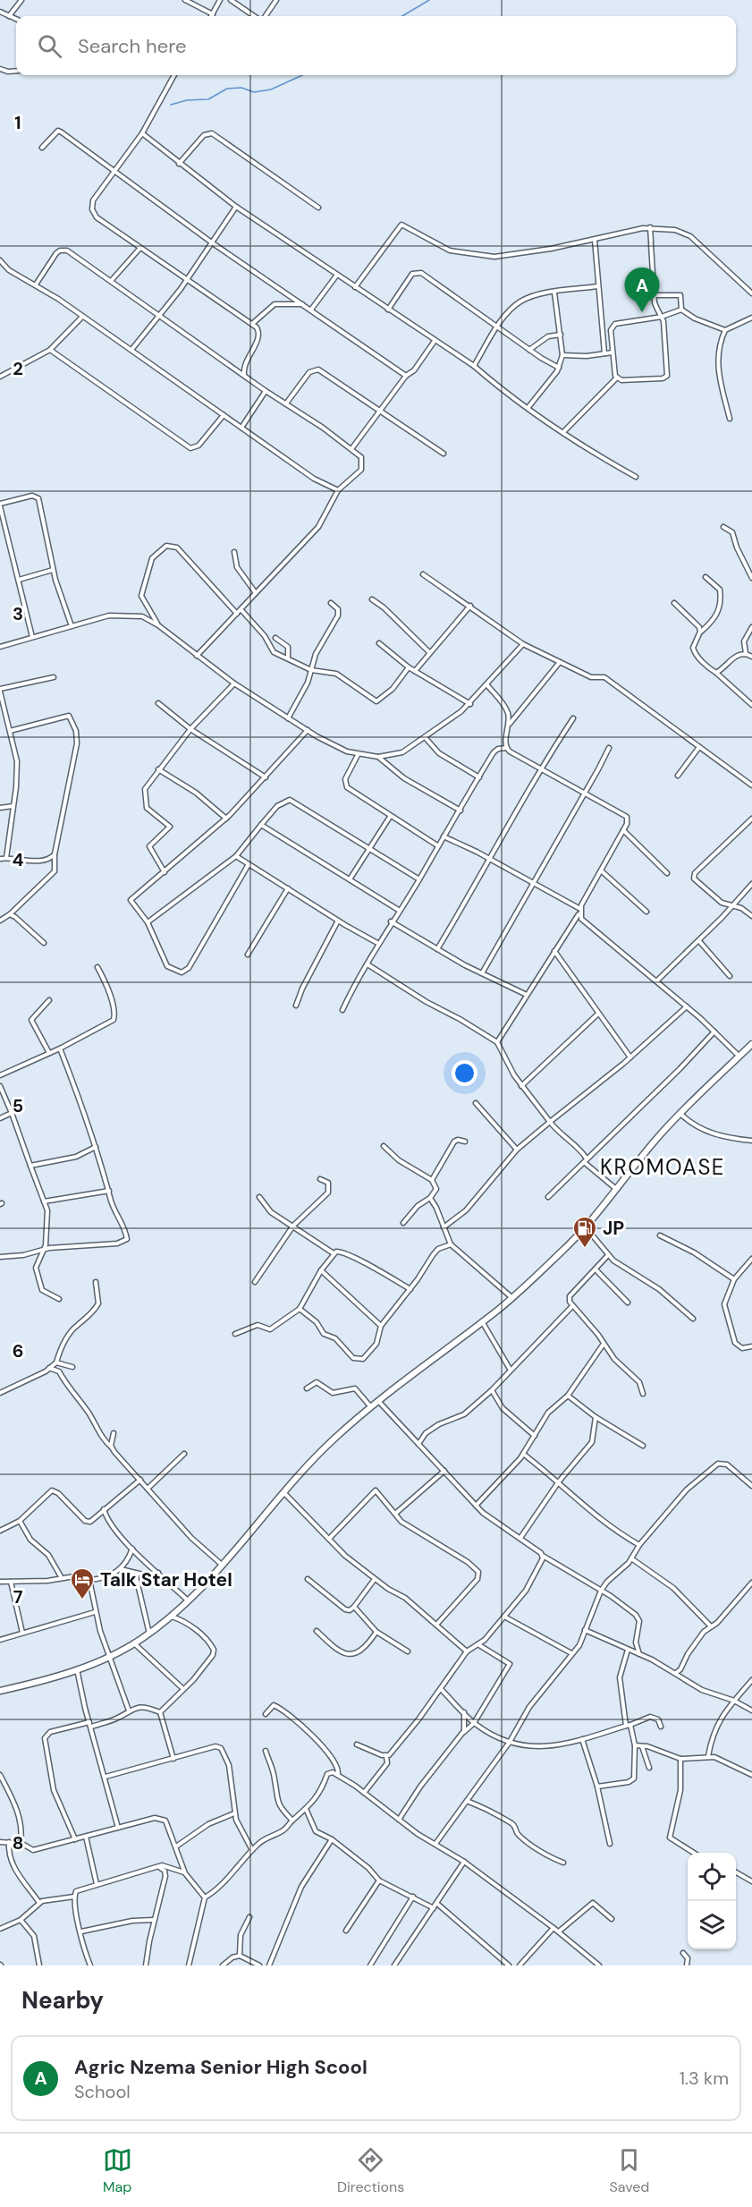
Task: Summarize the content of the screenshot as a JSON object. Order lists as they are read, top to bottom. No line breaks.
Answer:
{"districts":["KROMOASE"],"places":{"fuel station":["JP"],"hotel":["Talk Star Hotel"]},"page":{"search":"Search here","pins":"A","heading":"Nearby","list":[{"mark":"A","name":"Agric Nzema Senior High Scool","note":"School","value":"1.3 km"}],"nav":["Map","Directions","Saved"]},"grid":{"rows":["1","2","3","4","5","6","7","8"]}}
